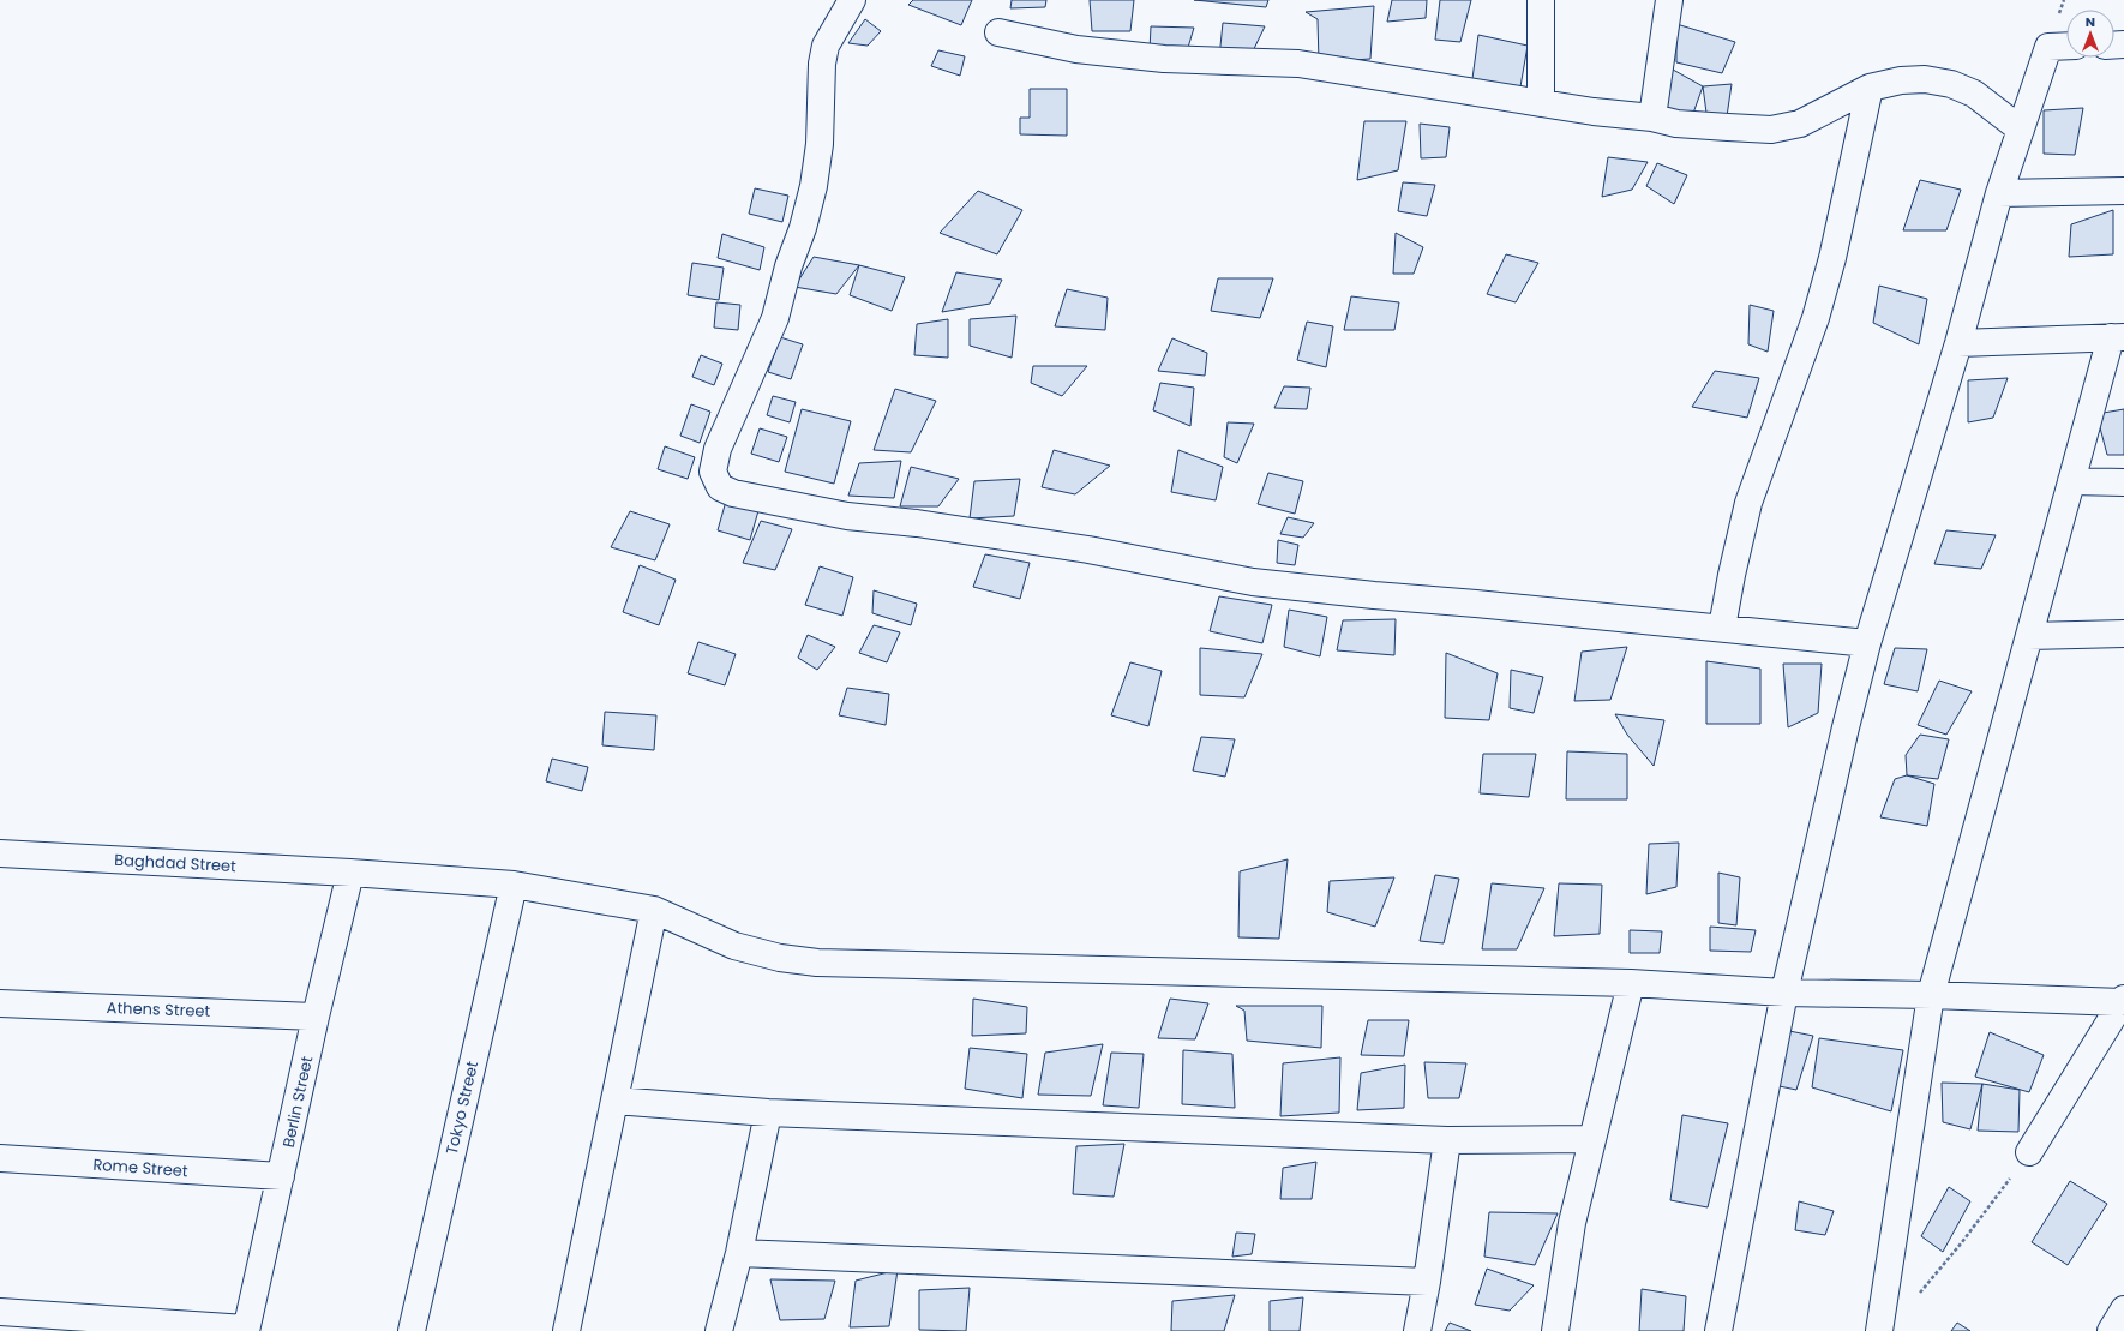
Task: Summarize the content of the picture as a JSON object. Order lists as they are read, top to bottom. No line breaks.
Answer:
{"streets":{"street":["Baghdad Street","Athens Street","Berlin Street","Tokyo Street","Rome Street"]},"crossings":[["Baghdad Street","Berlin Street"],["Baghdad Street","Tokyo Street"],["Athens Street","Berlin Street"],["Berlin Street","Rome Street"]],"north":"top"}
